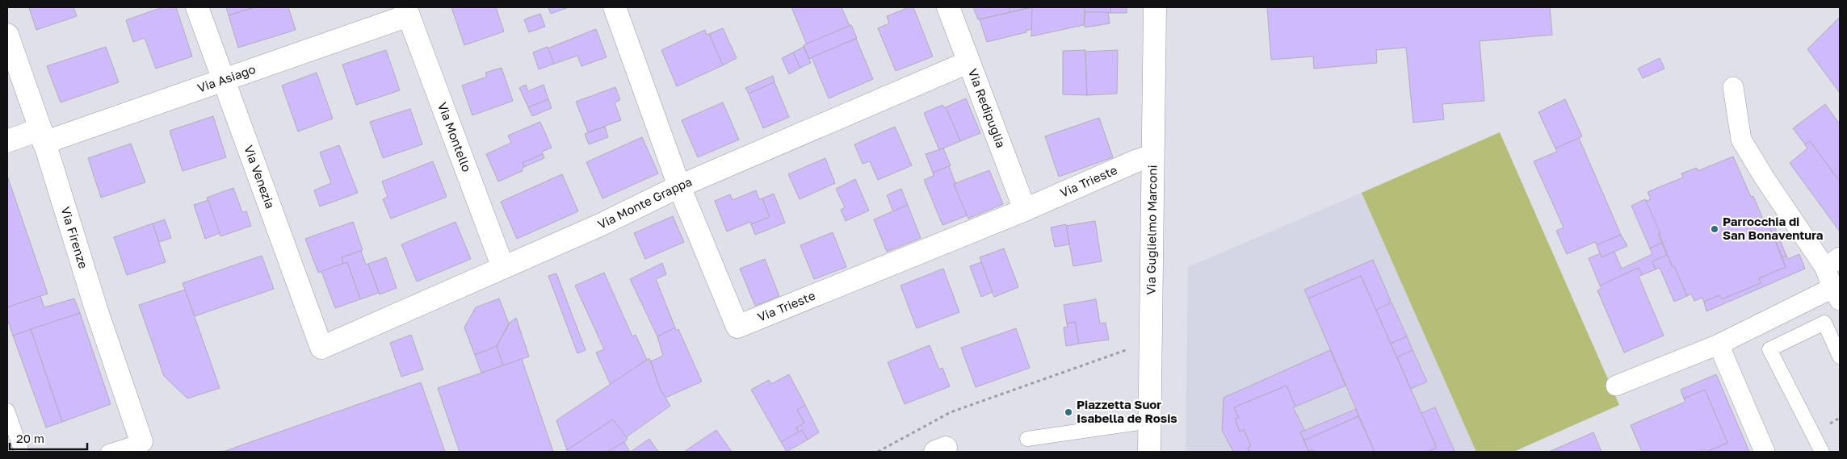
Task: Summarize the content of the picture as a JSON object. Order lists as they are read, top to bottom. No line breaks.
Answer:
{"streets":{"street":["Via Asiago","Via Redipuglia","Via Montello","Via Venezia","Via Trieste","Via Monte Grappa","Via Guglielmo Marconi","Via Firenze"]},"crossings":[["Via Asiago","Via Montello"],["Via Asiago","Via Venezia"],["Via Asiago","Via Firenze"],["Via Redipuglia","Via Trieste"],["Via Redipuglia","Via Monte Grappa"],["Via Montello","Via Monte Grappa"],["Via Venezia","Via Monte Grappa"],["Via Trieste","Via Monte Grappa"],["Via Trieste","Via Guglielmo Marconi"]],"places":["Parrocchia di San Bonaventura","Piazzetta Suor Isabella de Rosis"],"scale_bar":"20 m"}
